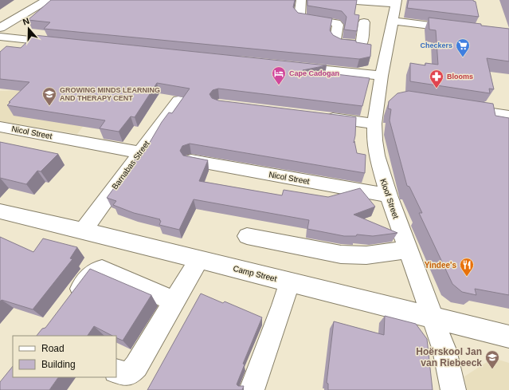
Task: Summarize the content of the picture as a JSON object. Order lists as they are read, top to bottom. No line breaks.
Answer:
{"streets":{"street":["Nicol Street","Barnabas Street","Kloof Street","Camp Street"]},"crossings":[["Nicol Street","Barnabas Street"],["Nicol Street","Kloof Street"],["Barnabas Street","Camp Street"],["Kloof Street","Camp Street"]],"places":{"supermarket":["Checkers"],"hotel":["Cape Cadogan"],"pharmacy":["Blooms"],"school or university":["GROWING MINDS LEARNING AND THERAPY CENT","Hoërskool Jan van Riebeeck"],"restaurant":["Yindee's"]},"legend":["Road","Building"],"north":"top"}
